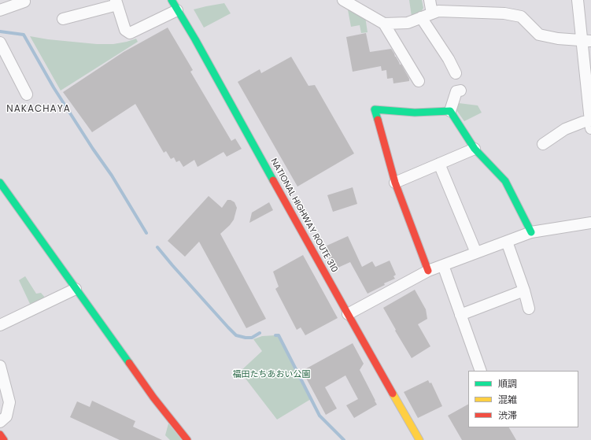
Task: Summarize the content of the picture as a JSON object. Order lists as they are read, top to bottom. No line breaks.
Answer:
{"streets":{"main road":["NATIONAL HIGHWAY ROUTE 310"]},"districts":["NAKACHAYA"],"parks":["福田たちあおい公園"],"legend":["順調","混雑","渋滞"]}
